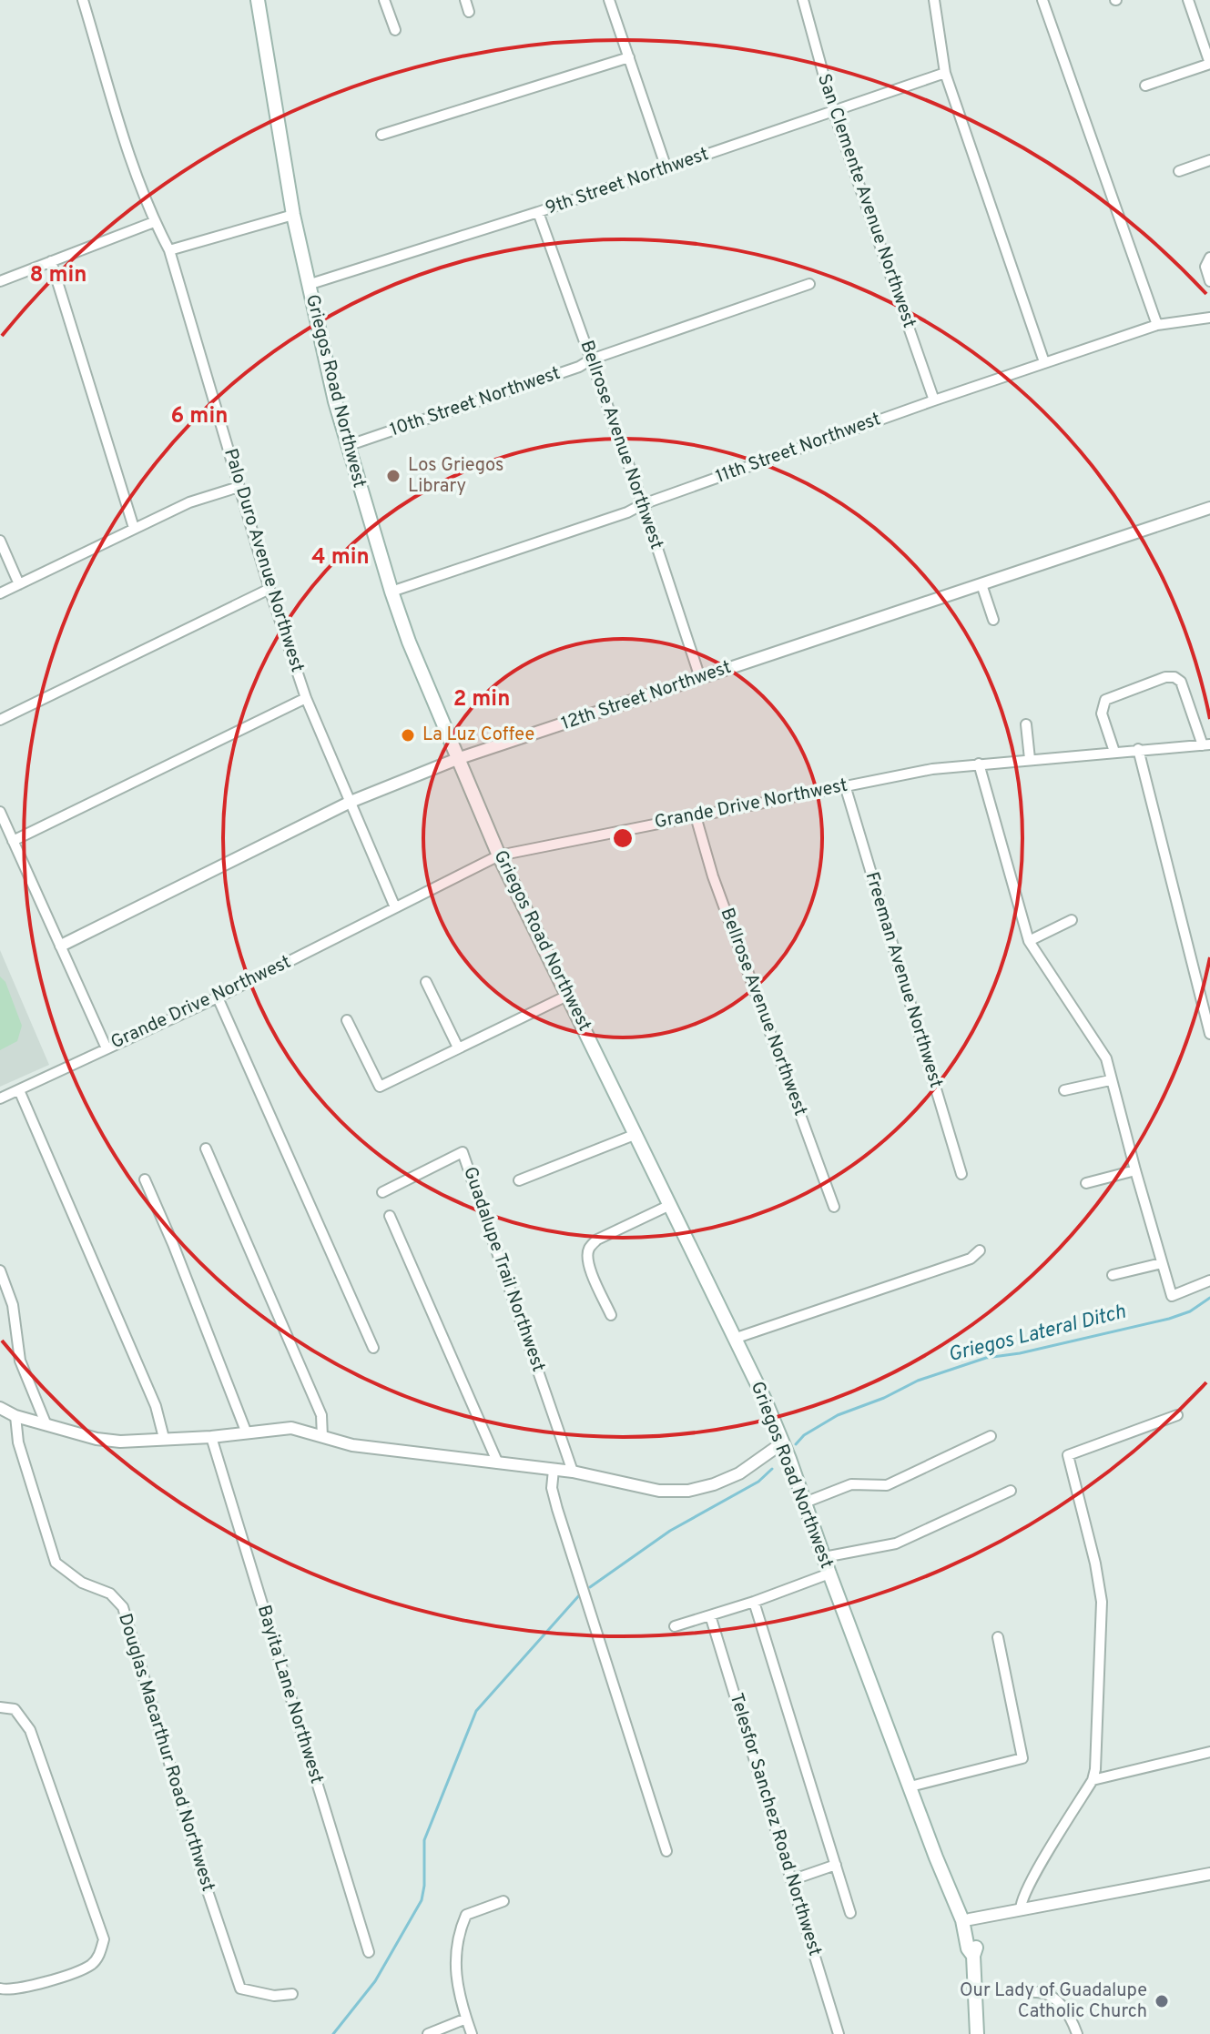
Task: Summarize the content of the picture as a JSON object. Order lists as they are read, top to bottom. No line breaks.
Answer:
{"streets":{"main road":["Griegos Road Northwest"],"street":["9th Street Northwest","San Clemente Avenue Northwest","10th Street Northwest","Bellrose Avenue Northwest","11th Street Northwest","Palo Duro Avenue Northwest","12th Street Northwest","Grande Drive Northwest","Freeman Avenue Northwest","Guadalupe Trail Northwest","Bayita Lane Northwest","Douglas Macarthur Road Northwest","Telesfor Sanchez Road Northwest"]},"crossings":[["9th Street Northwest","San Clemente Avenue Northwest"],["9th Street Northwest","Griegos Road Northwest"],["9th Street Northwest","Bellrose Avenue Northwest"],["San Clemente Avenue Northwest","11th Street Northwest"],["Griegos Road Northwest","10th Street Northwest"],["Griegos Road Northwest","11th Street Northwest"],["Griegos Road Northwest","12th Street Northwest"],["Griegos Road Northwest","Grande Drive Northwest"],["10th Street Northwest","Bellrose Avenue Northwest"],["Bellrose Avenue Northwest","11th Street Northwest"],["Bellrose Avenue Northwest","12th Street Northwest"],["Bellrose Avenue Northwest","Grande Drive Northwest"],["Palo Duro Avenue Northwest","12th Street Northwest"],["Palo Duro Avenue Northwest","Grande Drive Northwest"],["Grande Drive Northwest","Freeman Avenue Northwest"]],"water":["Griegos Lateral Ditch"],"places":["Los Griegos Library","La Luz Coffee","Our Lady of Guadalupe Catholic Church"],"rings":["8 min","6 min","4 min","2 min"]}
